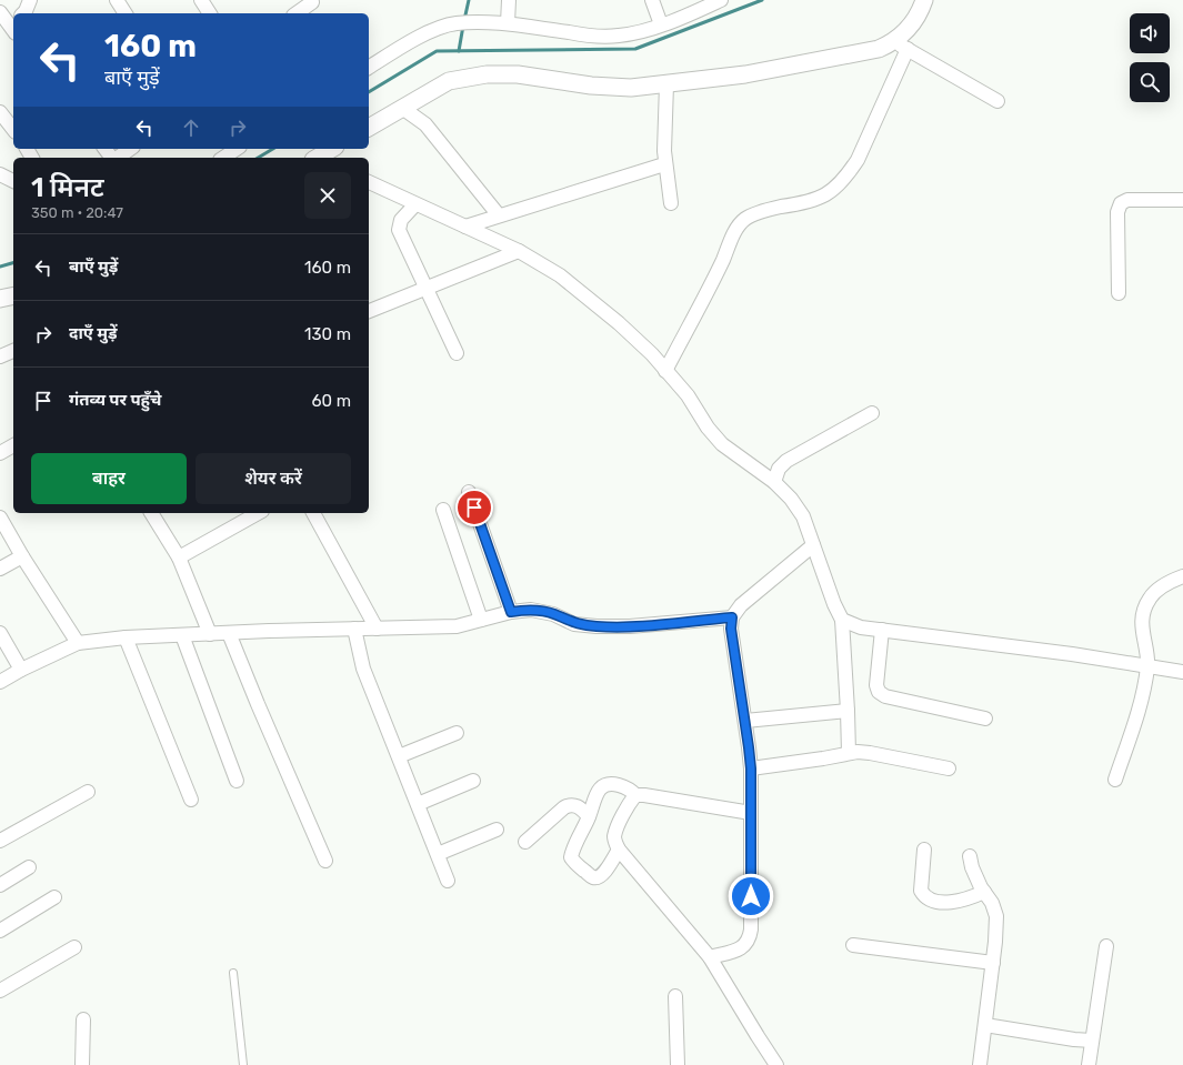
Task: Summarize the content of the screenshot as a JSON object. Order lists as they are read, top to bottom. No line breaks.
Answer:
{"page":{"turn":["160 m","बाएँ मुड़ें"],"heading":["1 मिनट","350 m · 20:47"],"list":[{"name":"बाएँ मुड़ें","value":"160 m"},{"name":"दाएँ मुड़ें","value":"130 m"},{"name":"गंतव्य पर पहुँचे","value":"60 m"}],"buttons":["बाहर","शेयर करें"]}}
